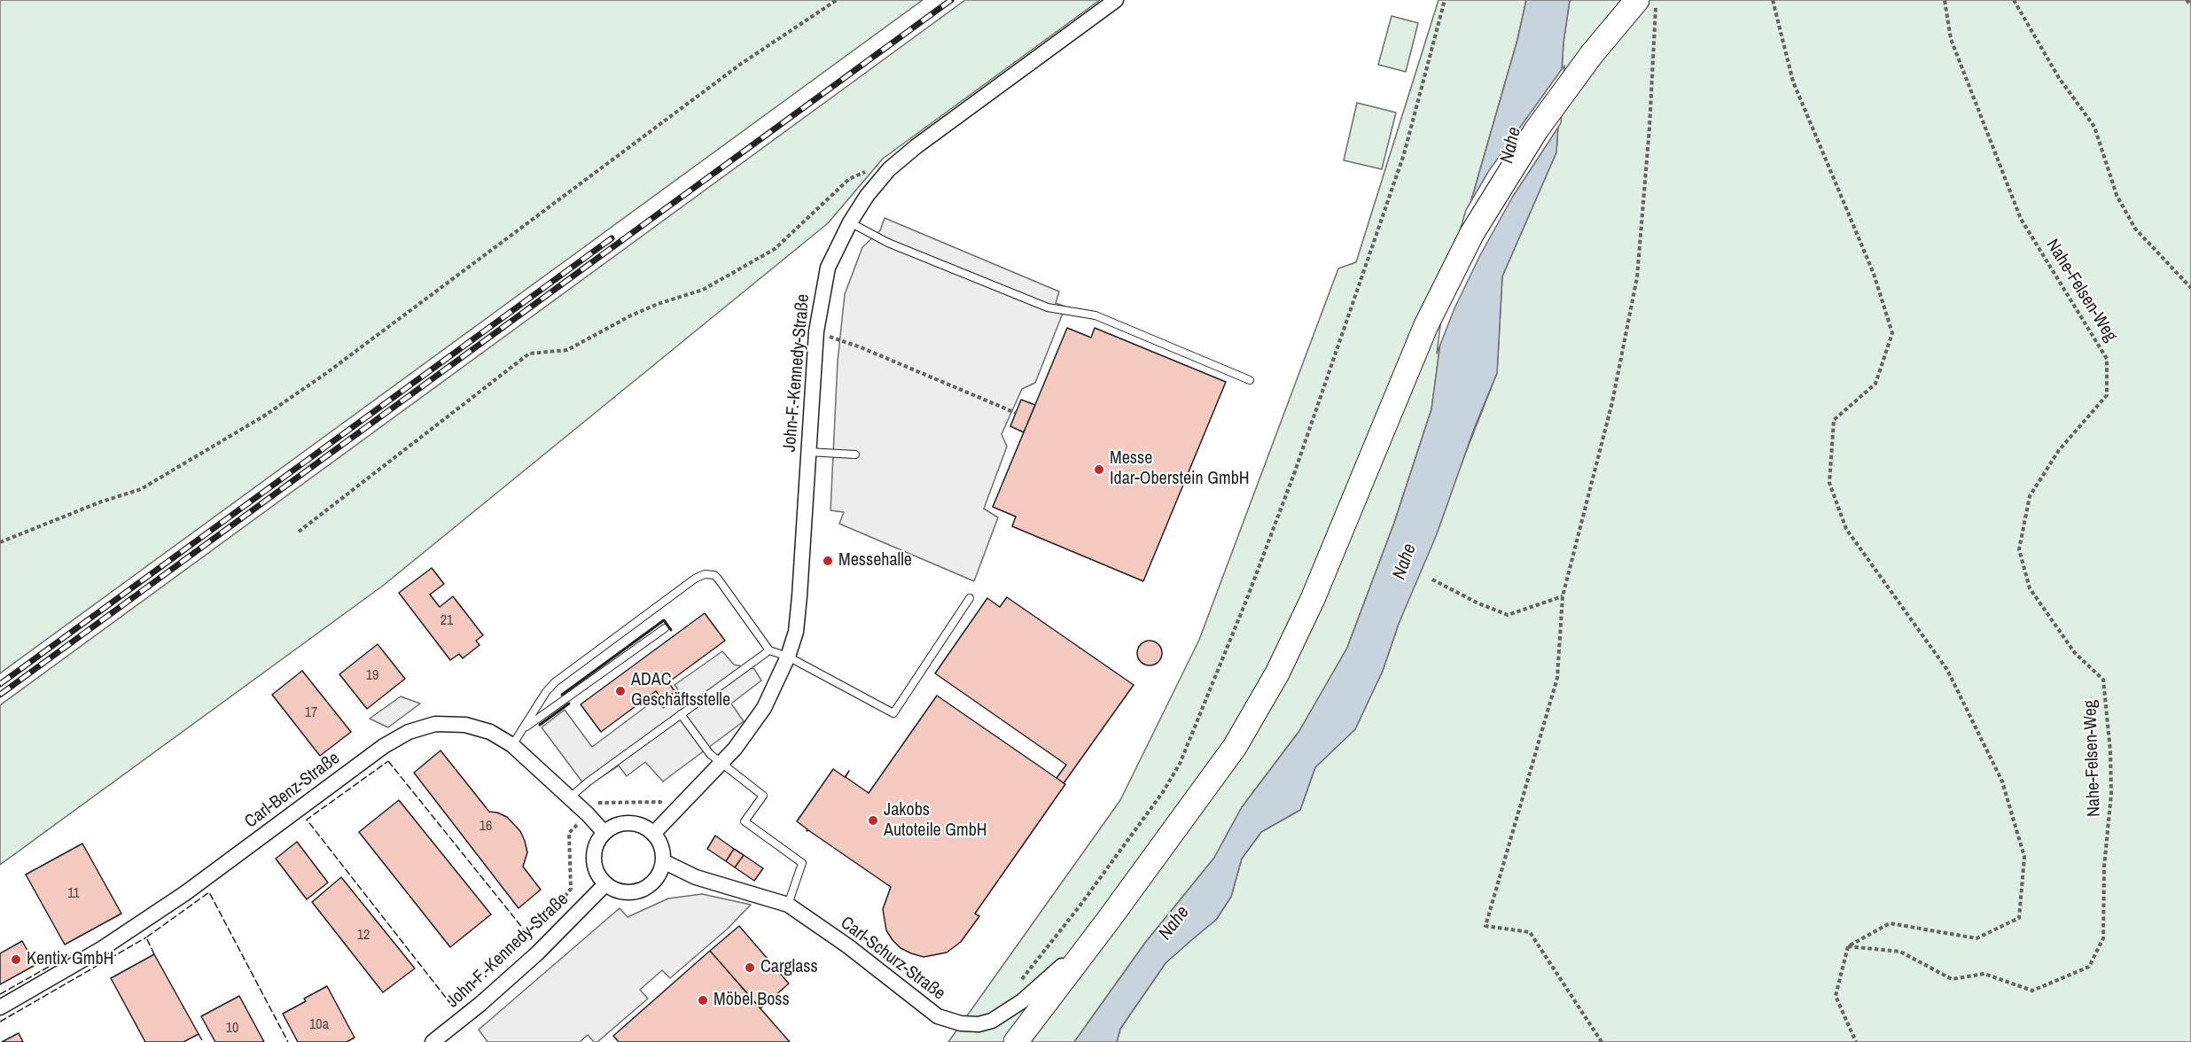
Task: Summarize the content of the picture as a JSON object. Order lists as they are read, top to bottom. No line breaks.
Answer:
{"streets":{"street":["John-F.-Kennedy-Straße","Carl-Benz-Straße","Carl-Schurz-Straße"],"path":["Nahe-Felsen-Weg"]},"crossings":[["John-F.-Kennedy-Straße","Carl-Benz-Straße"],["John-F.-Kennedy-Straße","Carl-Schurz-Straße"],["Carl-Benz-Straße","Carl-Schurz-Straße"]],"water":["Nahe"],"places":["Messe Idar-Oberstein GmbH","Messehalle","ADAC Geschäftsstelle","Jakobs Autoteile GmbH","Kentix GmbH","Carglass","Möbel Boss"],"house_numbers":["21","19","17","16","11","12","10a","10"]}
